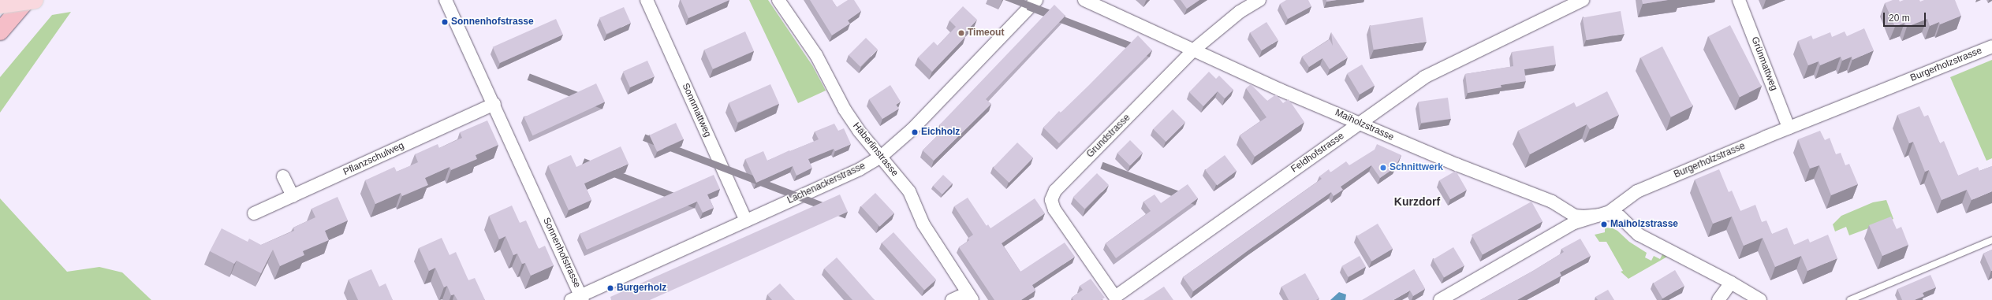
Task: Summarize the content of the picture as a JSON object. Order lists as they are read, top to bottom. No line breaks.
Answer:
{"streets":{"street":["Grünmattweg","Burgerholzstrasse","Sonnmattweg","Maiholzstrasse","Grundstrasse","Häberlinstrasse","Feldhofstrasse","Pflanzschulweg","Lachenackerstrasse","Sonnenhofstrasse"]},"crossings":[["Grünmattweg","Burgerholzstrasse"],["Burgerholzstrasse","Maiholzstrasse"],["Sonnmattweg","Lachenackerstrasse"],["Maiholzstrasse","Grundstrasse"],["Maiholzstrasse","Feldhofstrasse"],["Grundstrasse","Feldhofstrasse"],["Häberlinstrasse","Lachenackerstrasse"],["Pflanzschulweg","Sonnenhofstrasse"],["Lachenackerstrasse","Sonnenhofstrasse"]],"districts":["Kurzdorf"],"places":["Sonnenhofstrasse","Timeout","Eichholz","Schnittwerk","Maiholzstrasse","Burgerholz"],"scale_bar":"20 m"}
